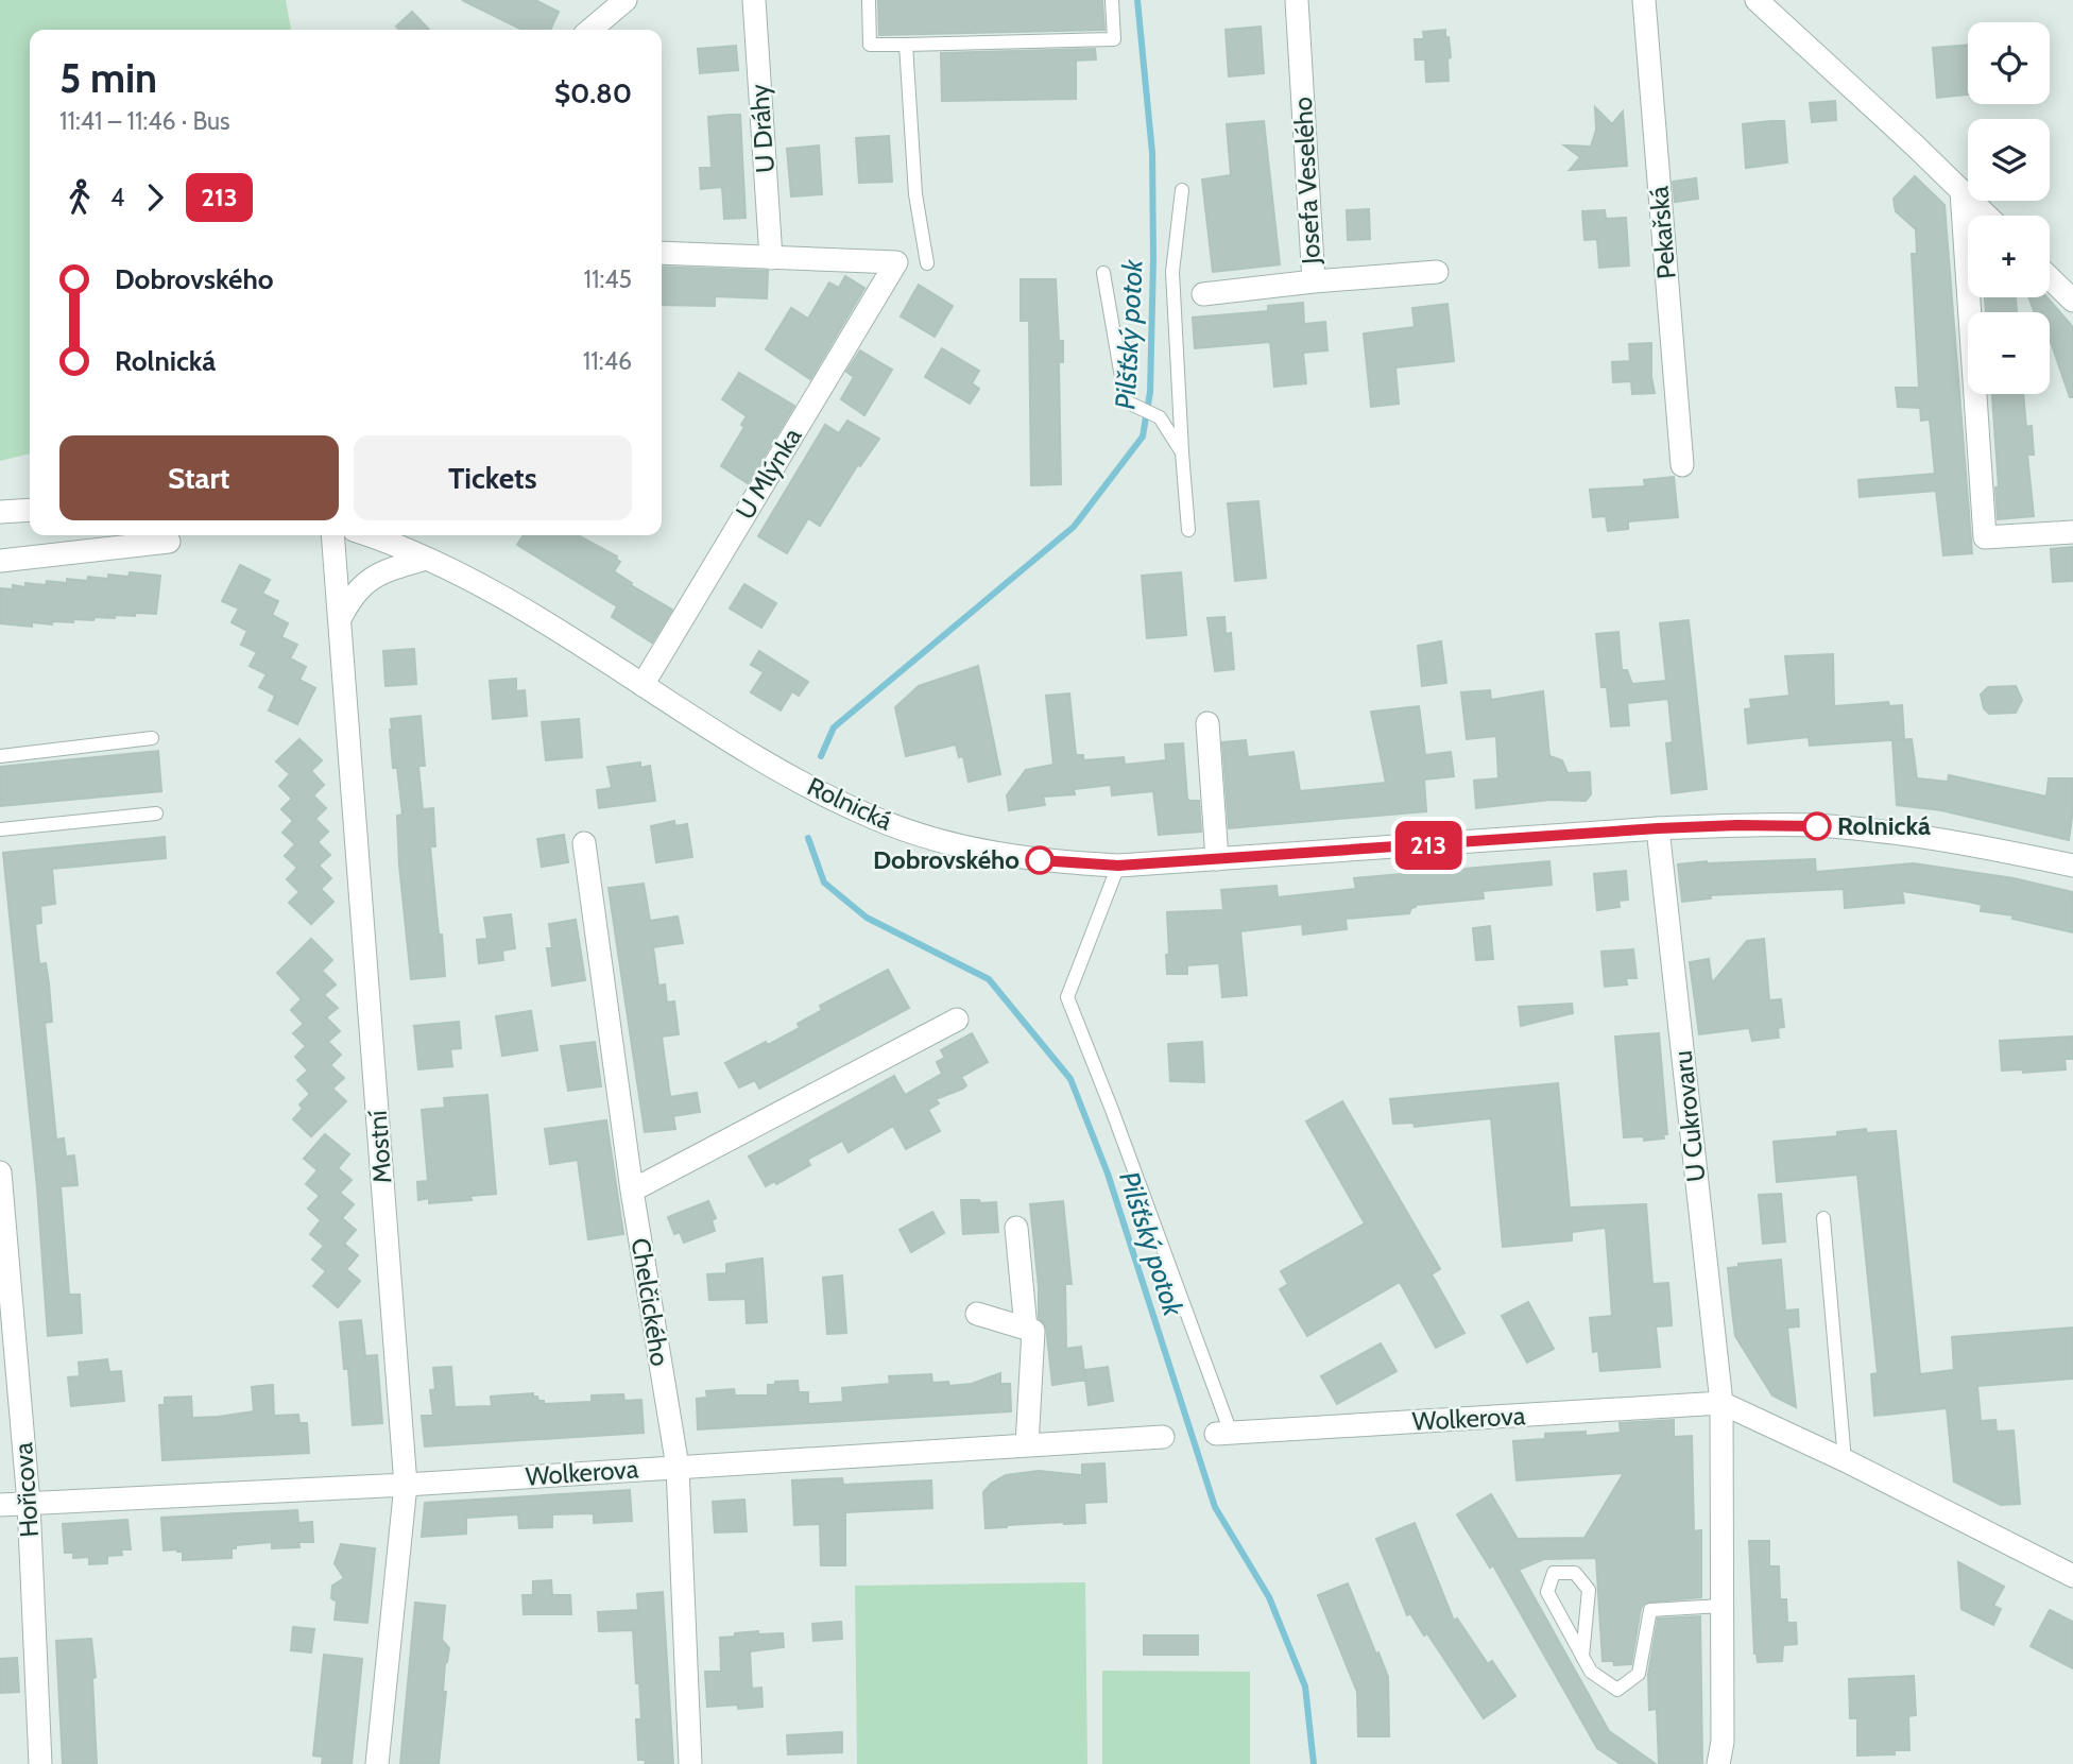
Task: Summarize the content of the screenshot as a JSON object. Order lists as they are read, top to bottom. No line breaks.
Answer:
{"streets":{"street":["U Dráhy","Josefa Veselého","Pekařská","U Mlýnka","Rolnická","U Cukrovaru","Mostní","Chelčického","Wolkerova","Hořicova"]},"crossings":[["U Dráhy","U Mlýnka"],["U Mlýnka","Rolnická"],["Rolnická","U Cukrovaru"],["U Cukrovaru","Wolkerova"],["Mostní","Wolkerova"],["Chelčického","Wolkerova"],["Wolkerova","Hořicova"]],"water":["Pilšťský potok"],"places":["Rolnická","Dobrovského"],"lines":["bus line 213"],"page":{"on_map":"213","map_buttons":["+","−"],"heading":["5 min","11:41 – 11:46 · Bus","$0.80"],"legs":["4","213"],"list":[{"name":"Dobrovského","value":"11:45"},{"name":"Rolnická","value":"11:46"}],"buttons":["Start","Tickets"]}}
